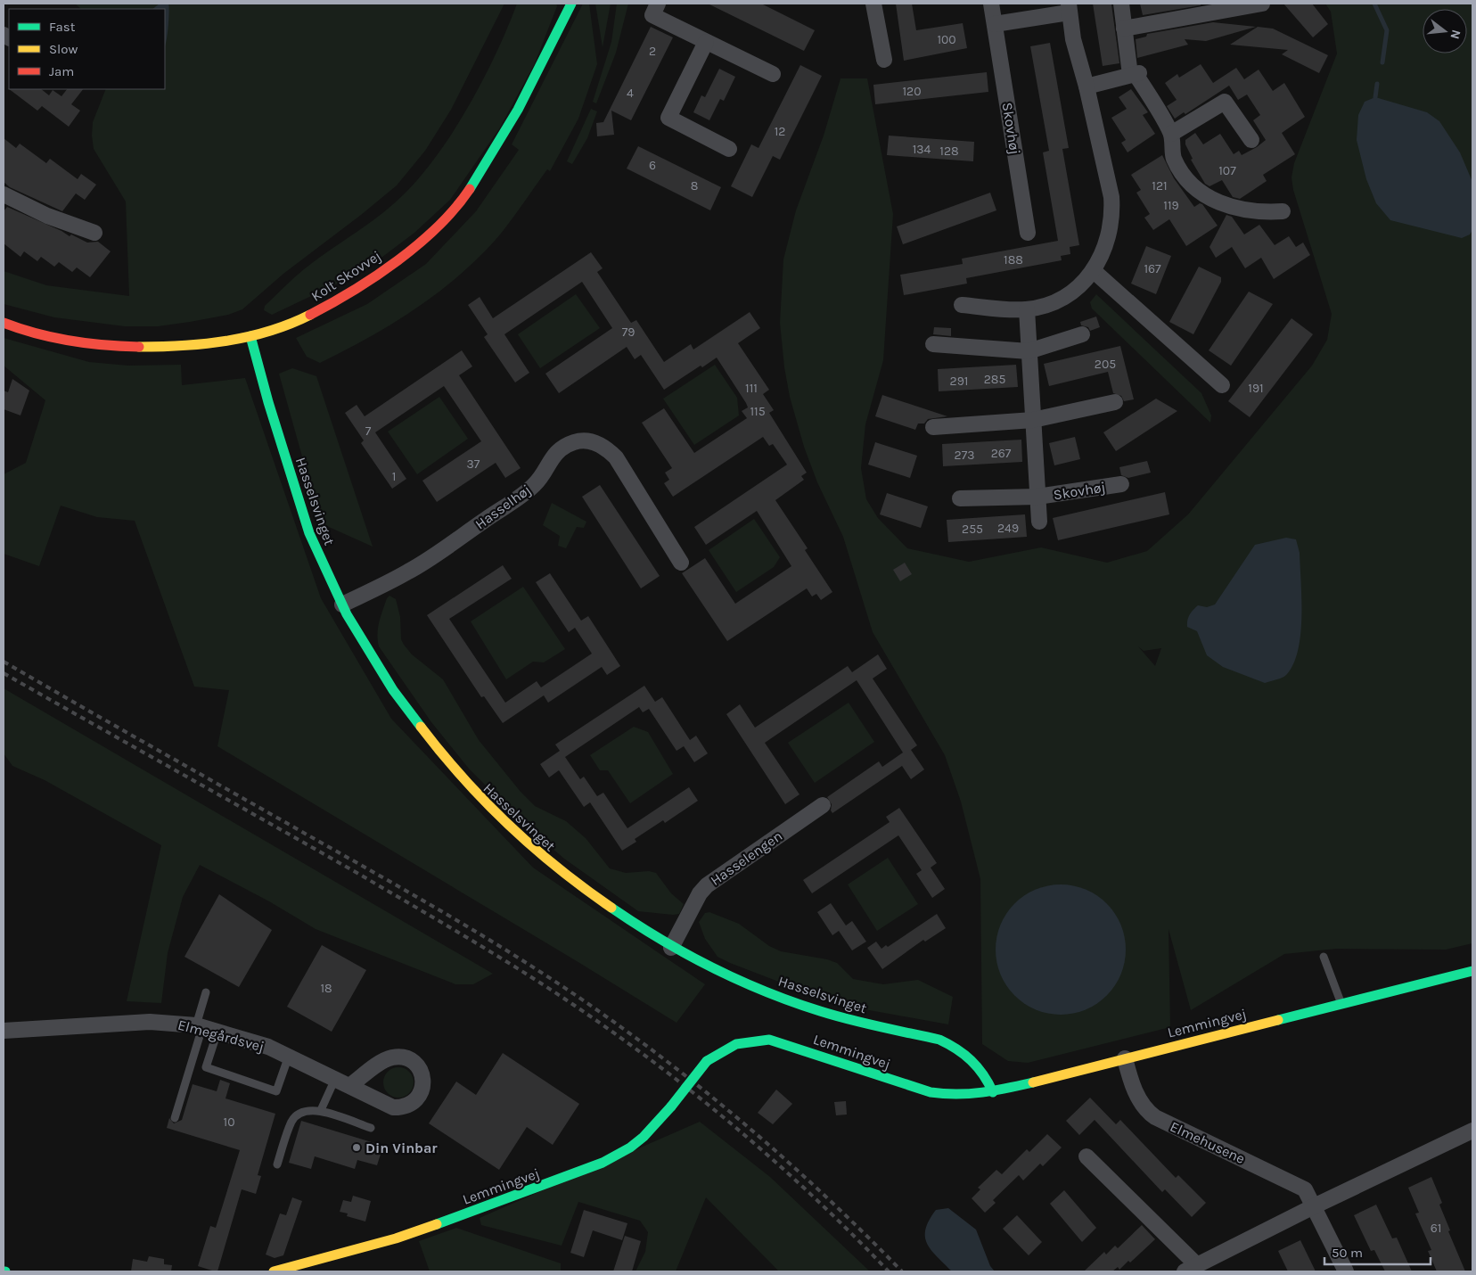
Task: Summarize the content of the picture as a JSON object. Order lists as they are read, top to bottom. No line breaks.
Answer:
{"streets":{"street":["Skovhøj","Kolt Skovvej","Hasselsvinget","Hasselhøj","Hasselengen","Lemmingvej","Elmegårdsvej","Elmehusene"]},"crossings":[["Kolt Skovvej","Hasselsvinget"],["Hasselsvinget","Hasselhøj"],["Hasselsvinget","Hasselengen"],["Hasselsvinget","Lemmingvej"],["Lemmingvej","Elmehusene"]],"places":["Din Vinbar"],"house_numbers":["100","2","120","4","12","134","128","6","107","8","121","119","188","167","79","205","285","291","111","191","115","7","267","273","37","1","249","255","18","10","61"],"legend":["Fast","Slow","Jam"],"scale_bar":"50 m","north":"right"}
